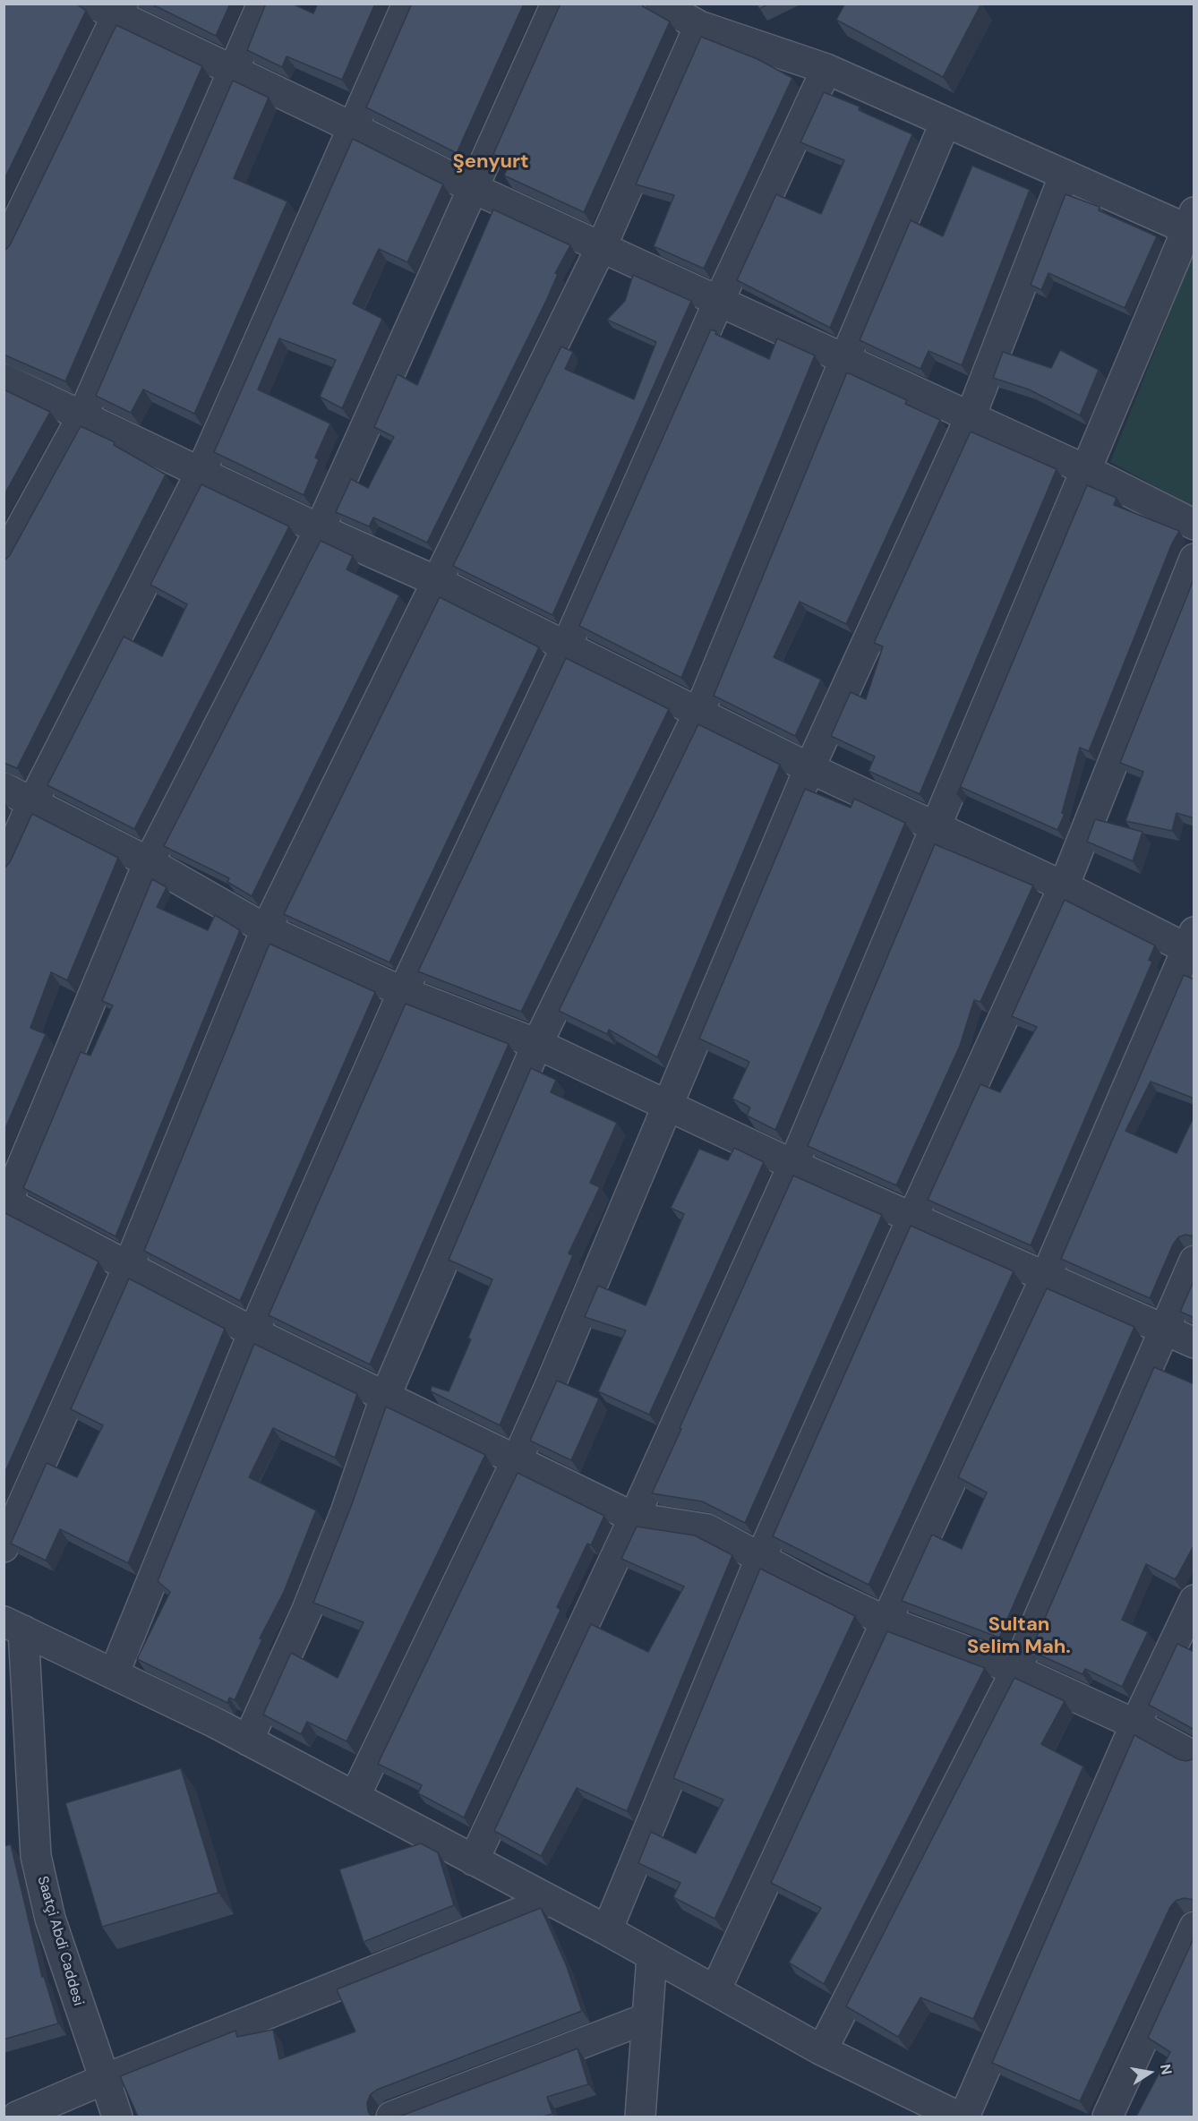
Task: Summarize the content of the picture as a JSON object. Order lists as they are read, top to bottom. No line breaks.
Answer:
{"streets":{"street":["Saatçi Abdi Caddesi"]},"districts":["Şenyurt","Sultan Selim Mah."],"north":"right"}
